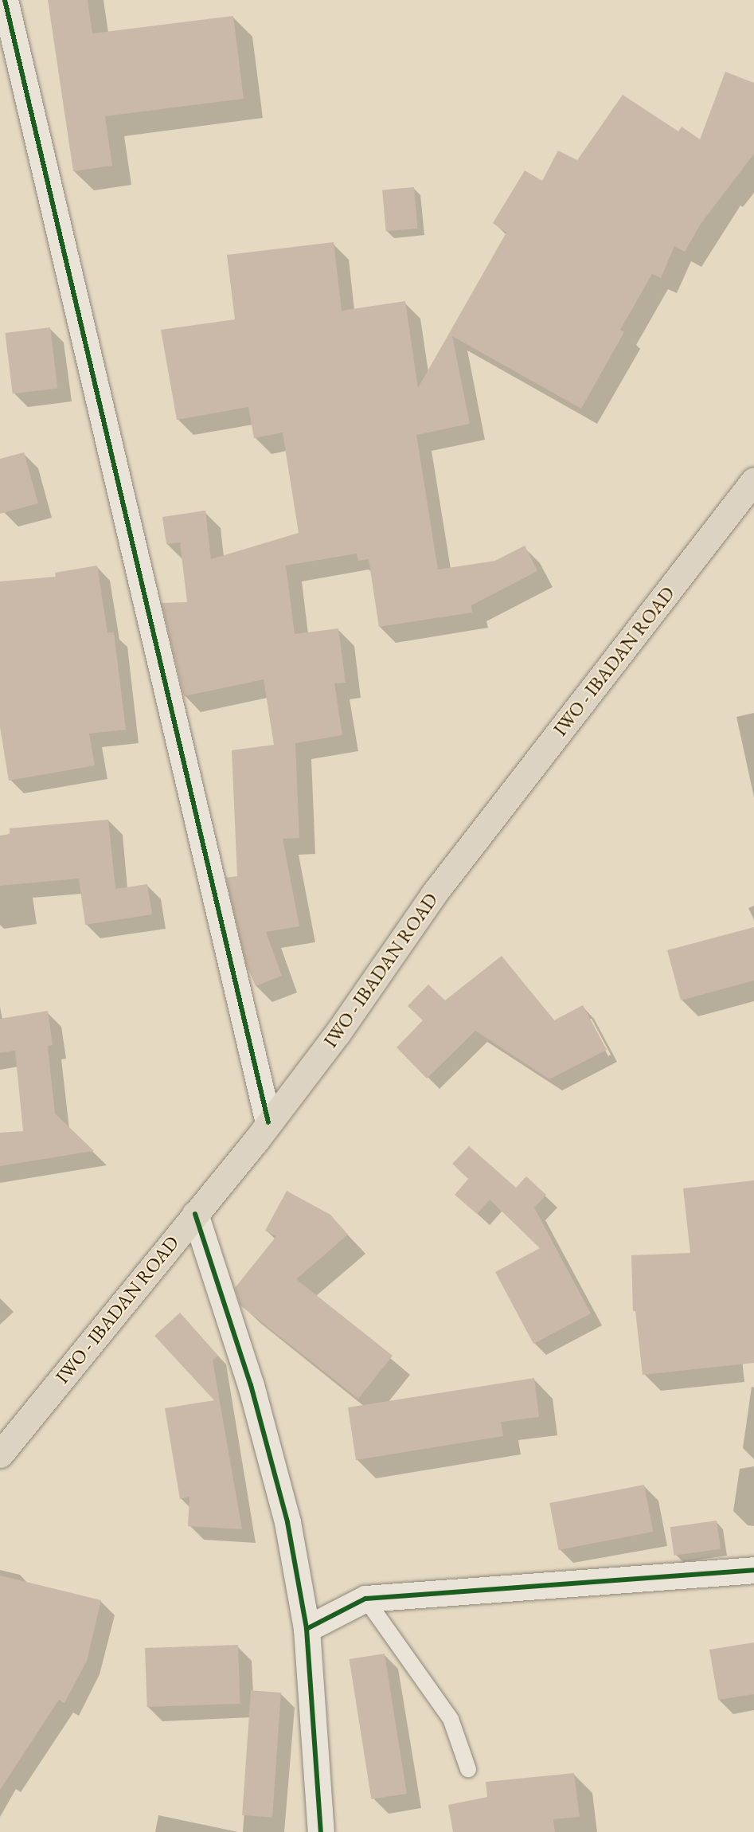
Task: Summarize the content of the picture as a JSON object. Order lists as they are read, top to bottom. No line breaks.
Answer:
{"streets":{"main road":["IWO - IBADAN ROAD"]}}
